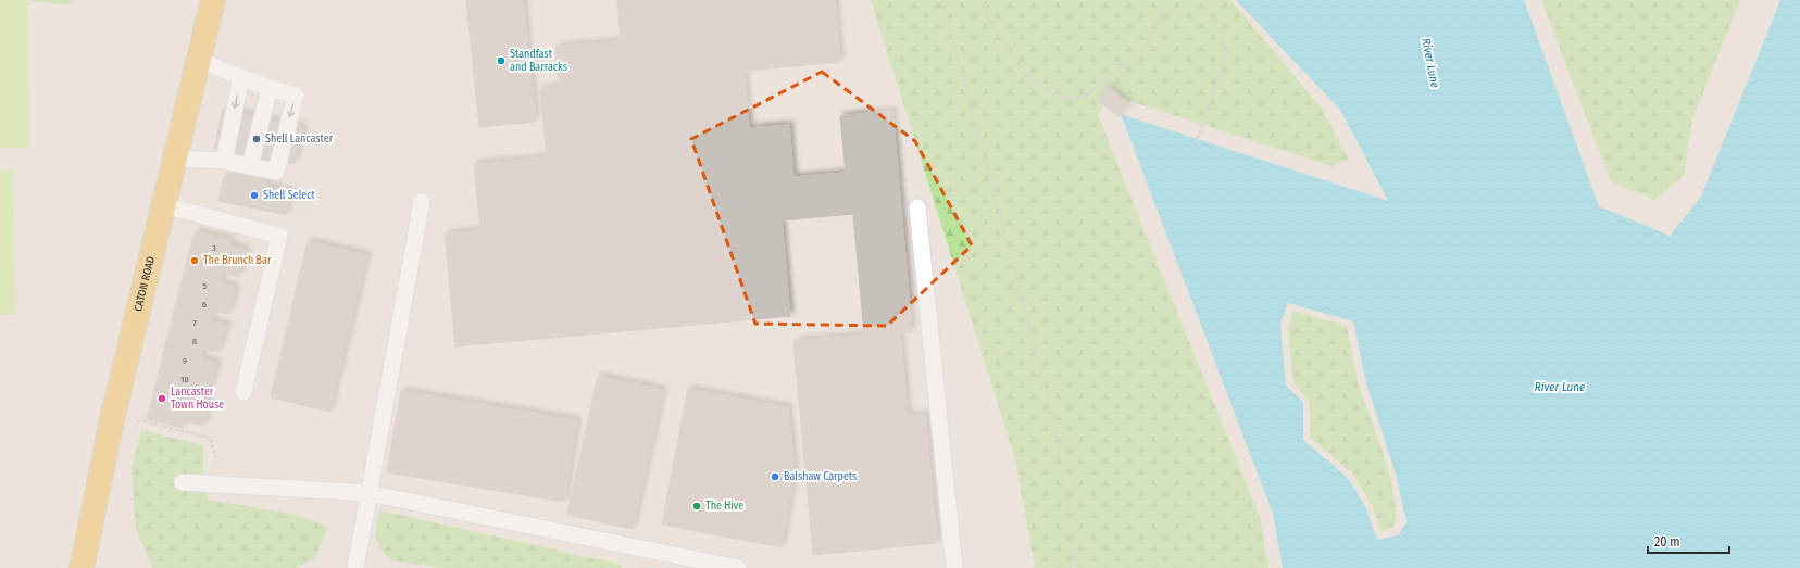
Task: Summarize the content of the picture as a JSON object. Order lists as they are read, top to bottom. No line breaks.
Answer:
{"streets":{"main road":["CATON ROAD"]},"water":["River Lune"],"places":["Standfast and Barracks","Shell Lancaster","Shell Select","The Brunch Bar","Lancaster Town House","Balshaw Carpets","The Hive"],"house_numbers":["3","5","6","7","8","9","10"],"scale_bar":"20 m"}
